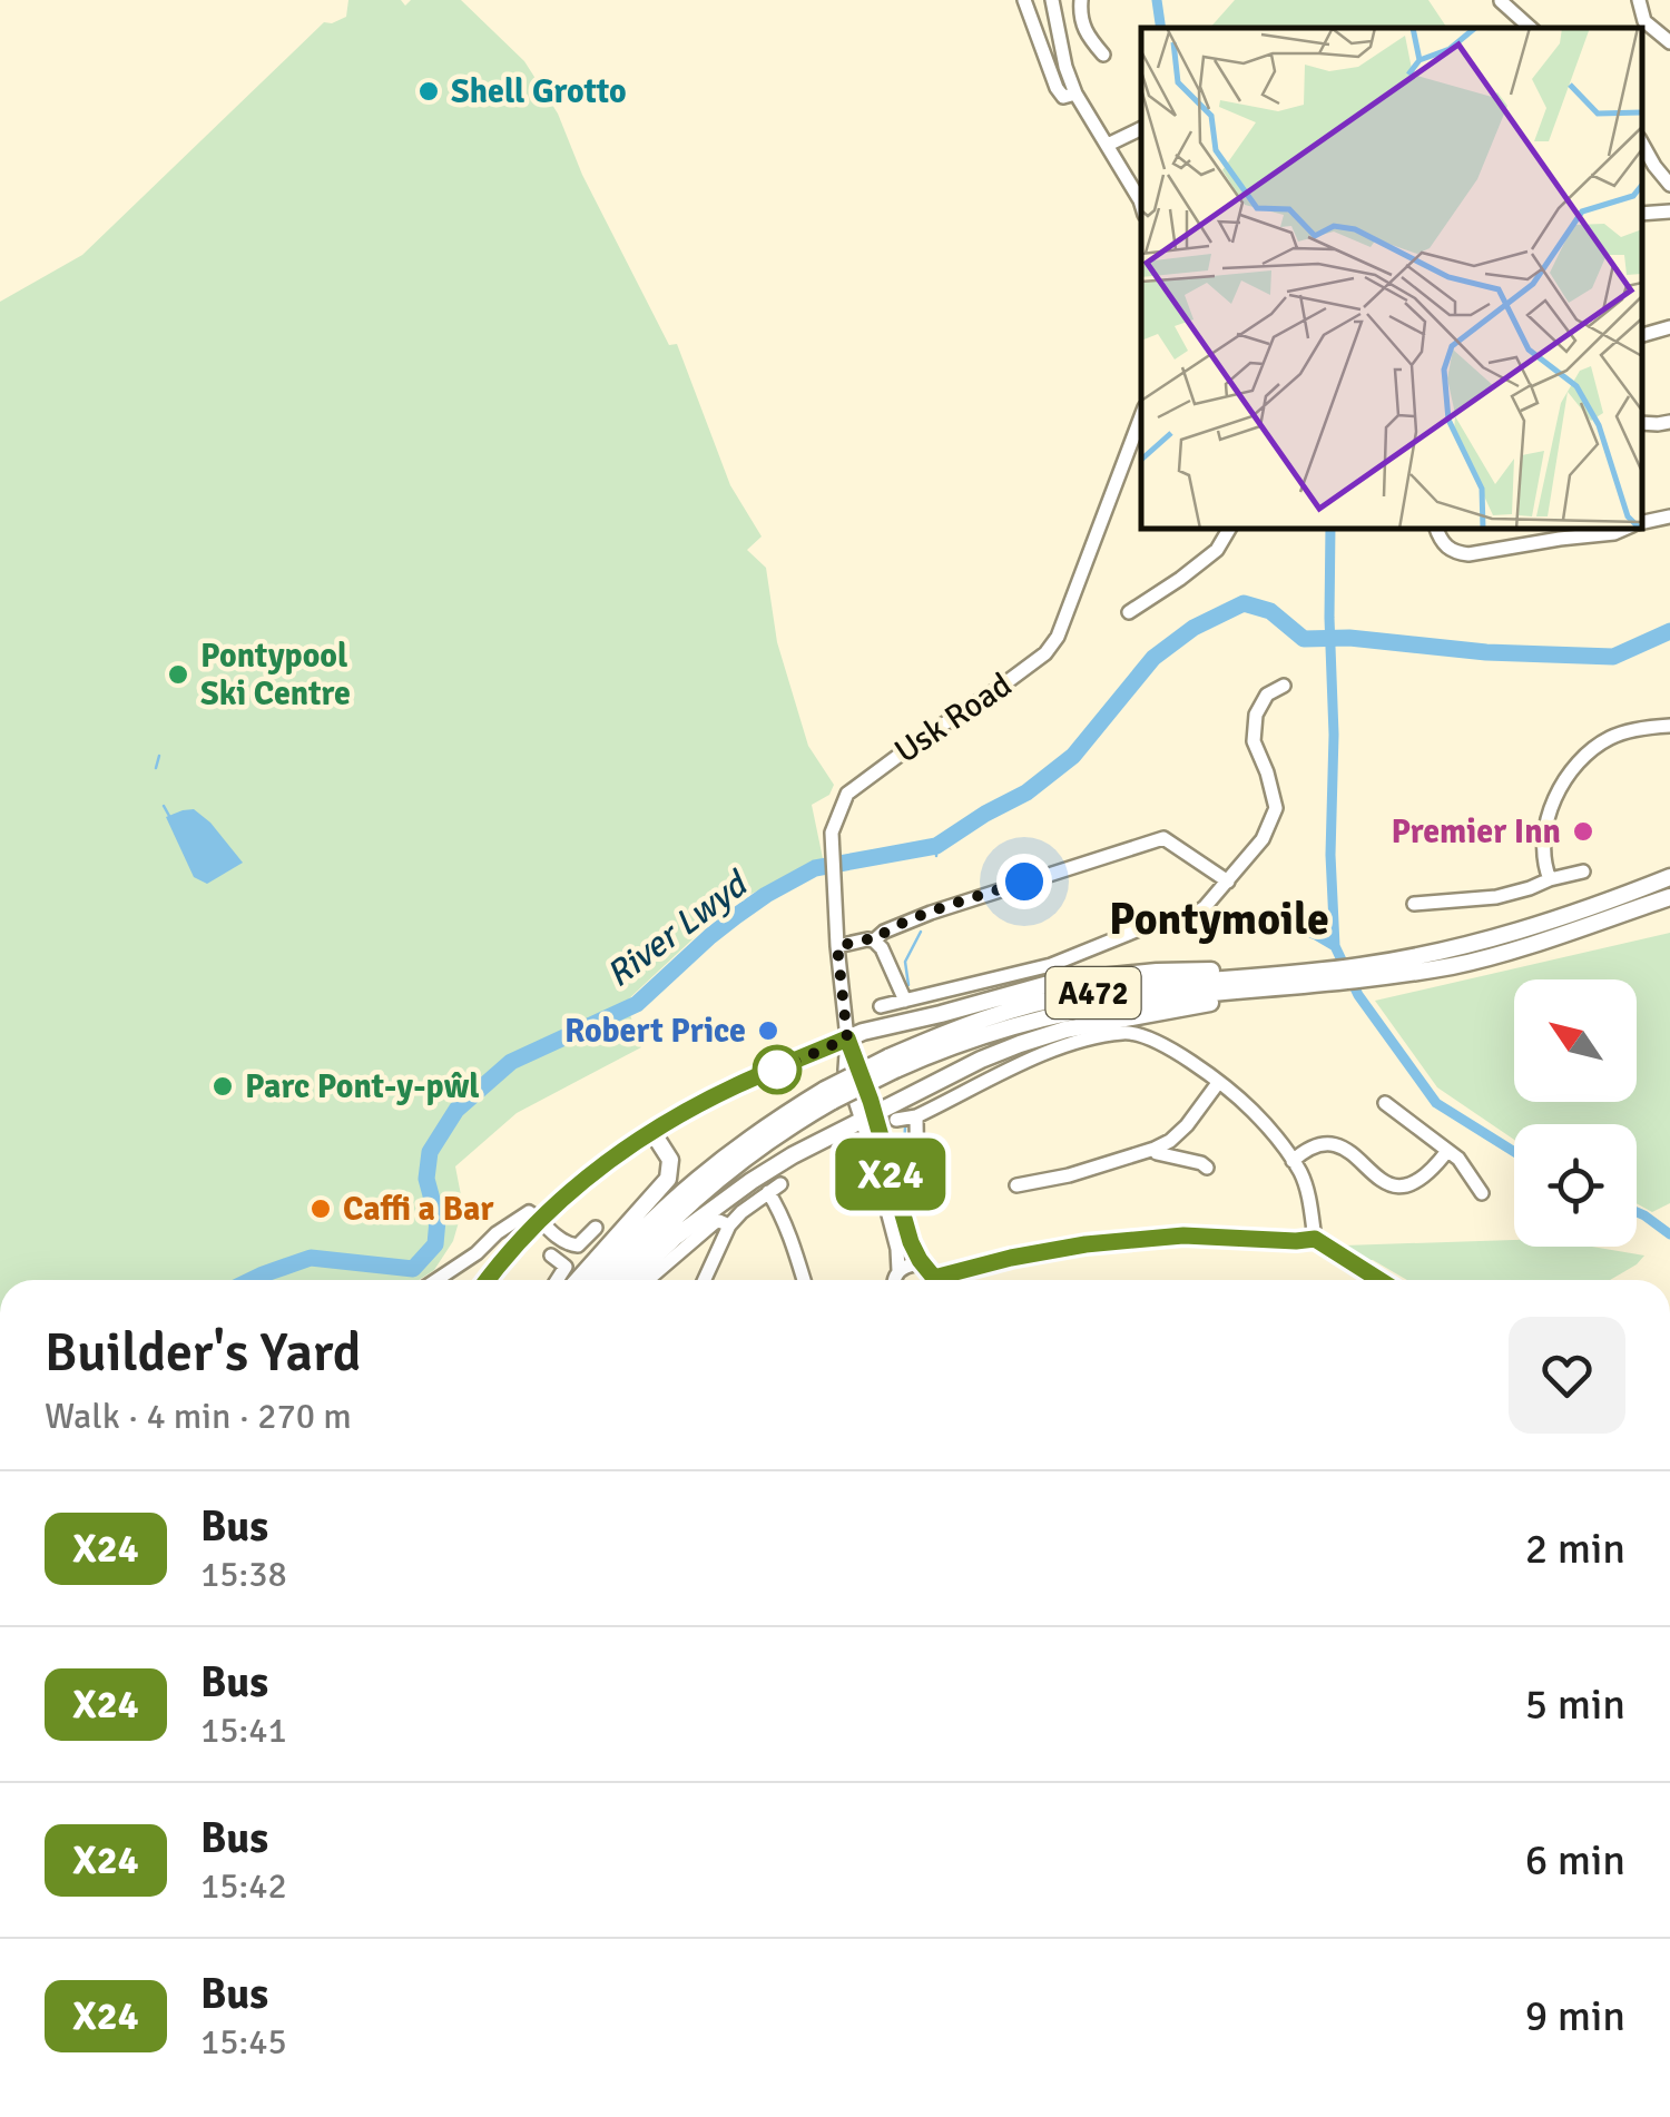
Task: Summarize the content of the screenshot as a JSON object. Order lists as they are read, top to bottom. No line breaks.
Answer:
{"streets":{"main road":["A472"],"street":["Usk Road"]},"districts":["Pontymoile"],"water":["River Lwyd"],"places":["Shell Grotto","Pontypool Ski Centre","Premier Inn","Robert Price","Parc Pont-y-pŵl","Caffi a Bar"],"lines":["bus line X24"],"north":"top left","page":{"on_map":"X24","heading":["Builder's Yard","Walk · 4 min · 270 m"],"list":[{"mark":"X24","name":"Bus","note":"15:38","value":"2 min"},{"mark":"X24","name":"Bus","note":"15:41","value":"5 min"},{"mark":"X24","name":"Bus","note":"15:42","value":"6 min"},{"mark":"X24","name":"Bus","note":"15:45","value":"9 min"}]}}
